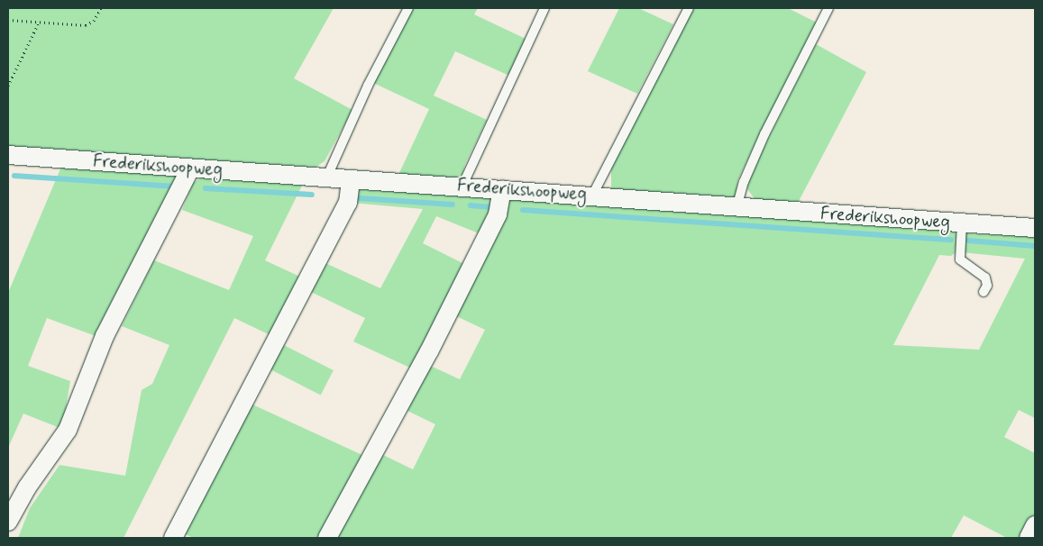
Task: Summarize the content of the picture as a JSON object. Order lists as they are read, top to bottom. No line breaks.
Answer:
{"streets":{"street":["Frederikshoopweg"]}}
